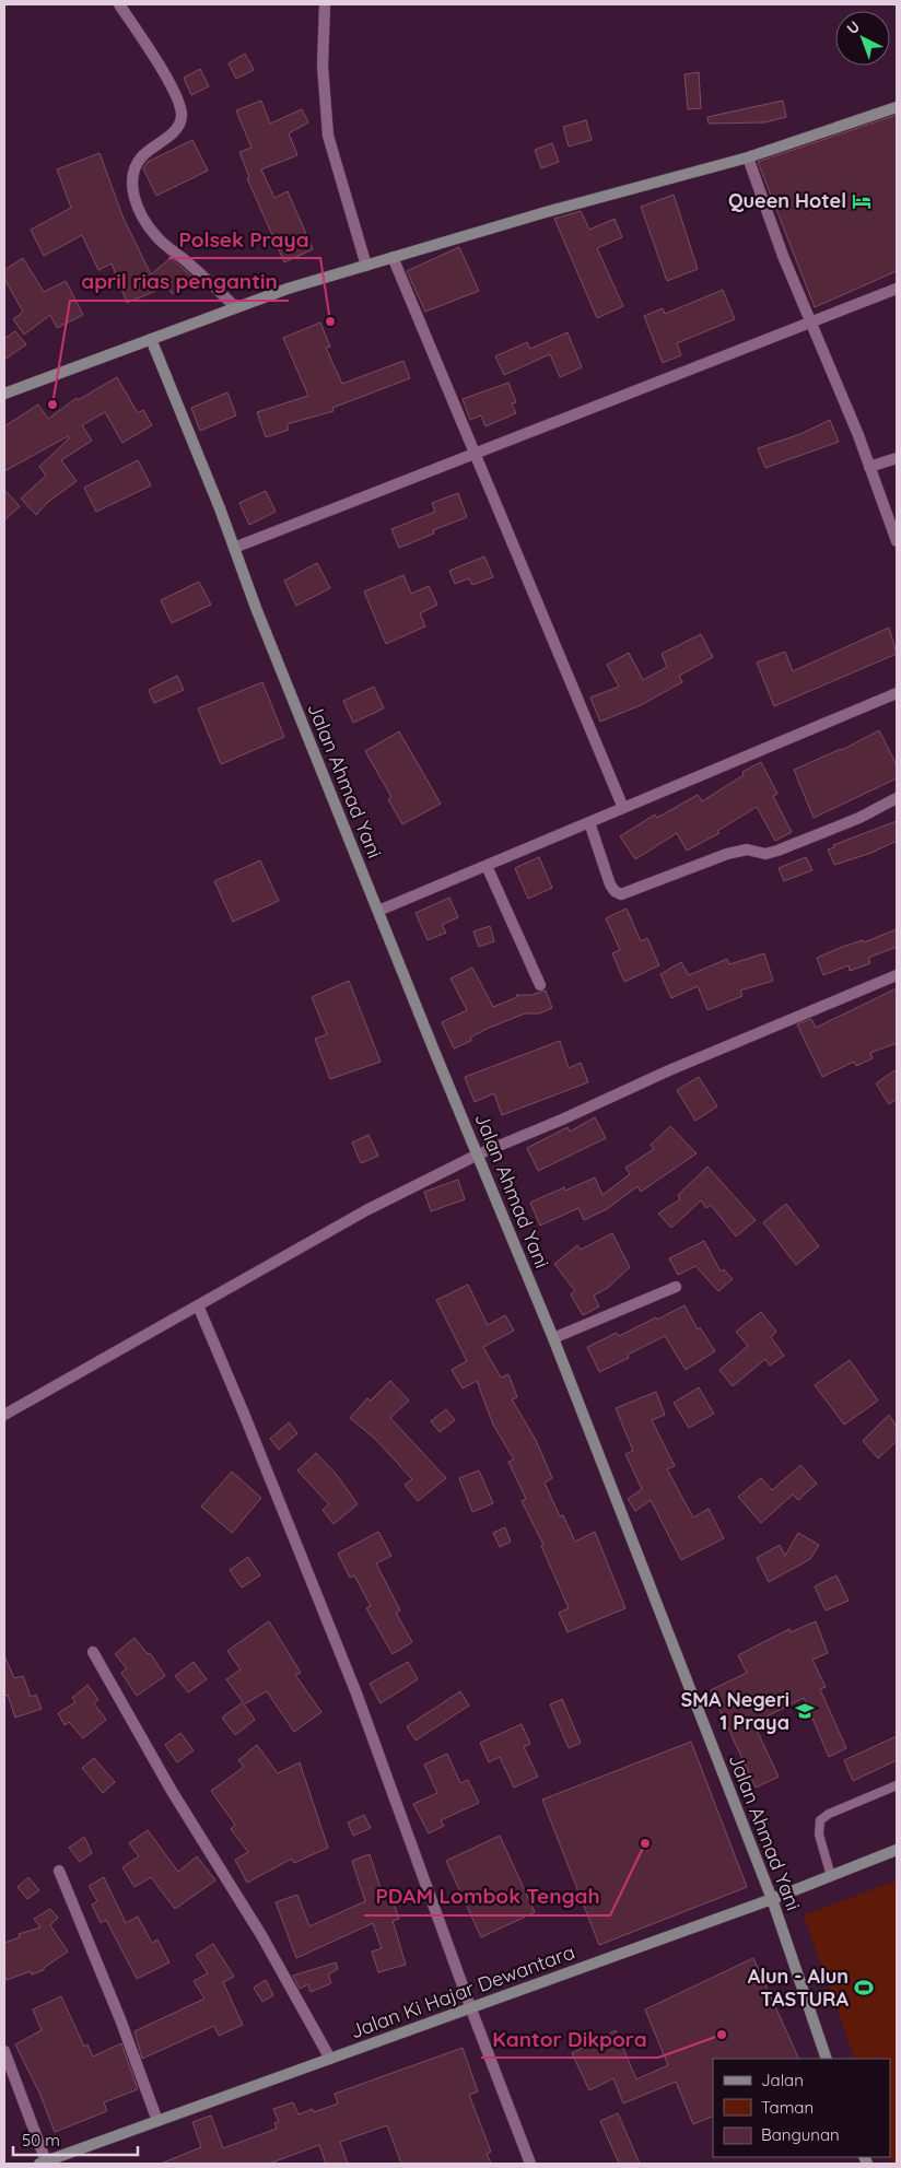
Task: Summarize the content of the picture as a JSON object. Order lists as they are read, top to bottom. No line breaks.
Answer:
{"streets":{"street":["Jalan Ahmad Yani","Jalan Ki Hajar Dewantara"]},"crossings":[["Jalan Ahmad Yani","Jalan Ki Hajar Dewantara"]],"places":{"hotel":["Queen Hotel"],"other":["Polsek Praya","april rias pengantin","PDAM Lombok Tengah","Kantor Dikpora"],"school or university":["SMA Negeri 1 Praya"],"sports":["Alun - Alun TASTURA"]},"legend":["Jalan","Taman","Bangunan"],"scale_bar":"50 m","north":"top left"}
